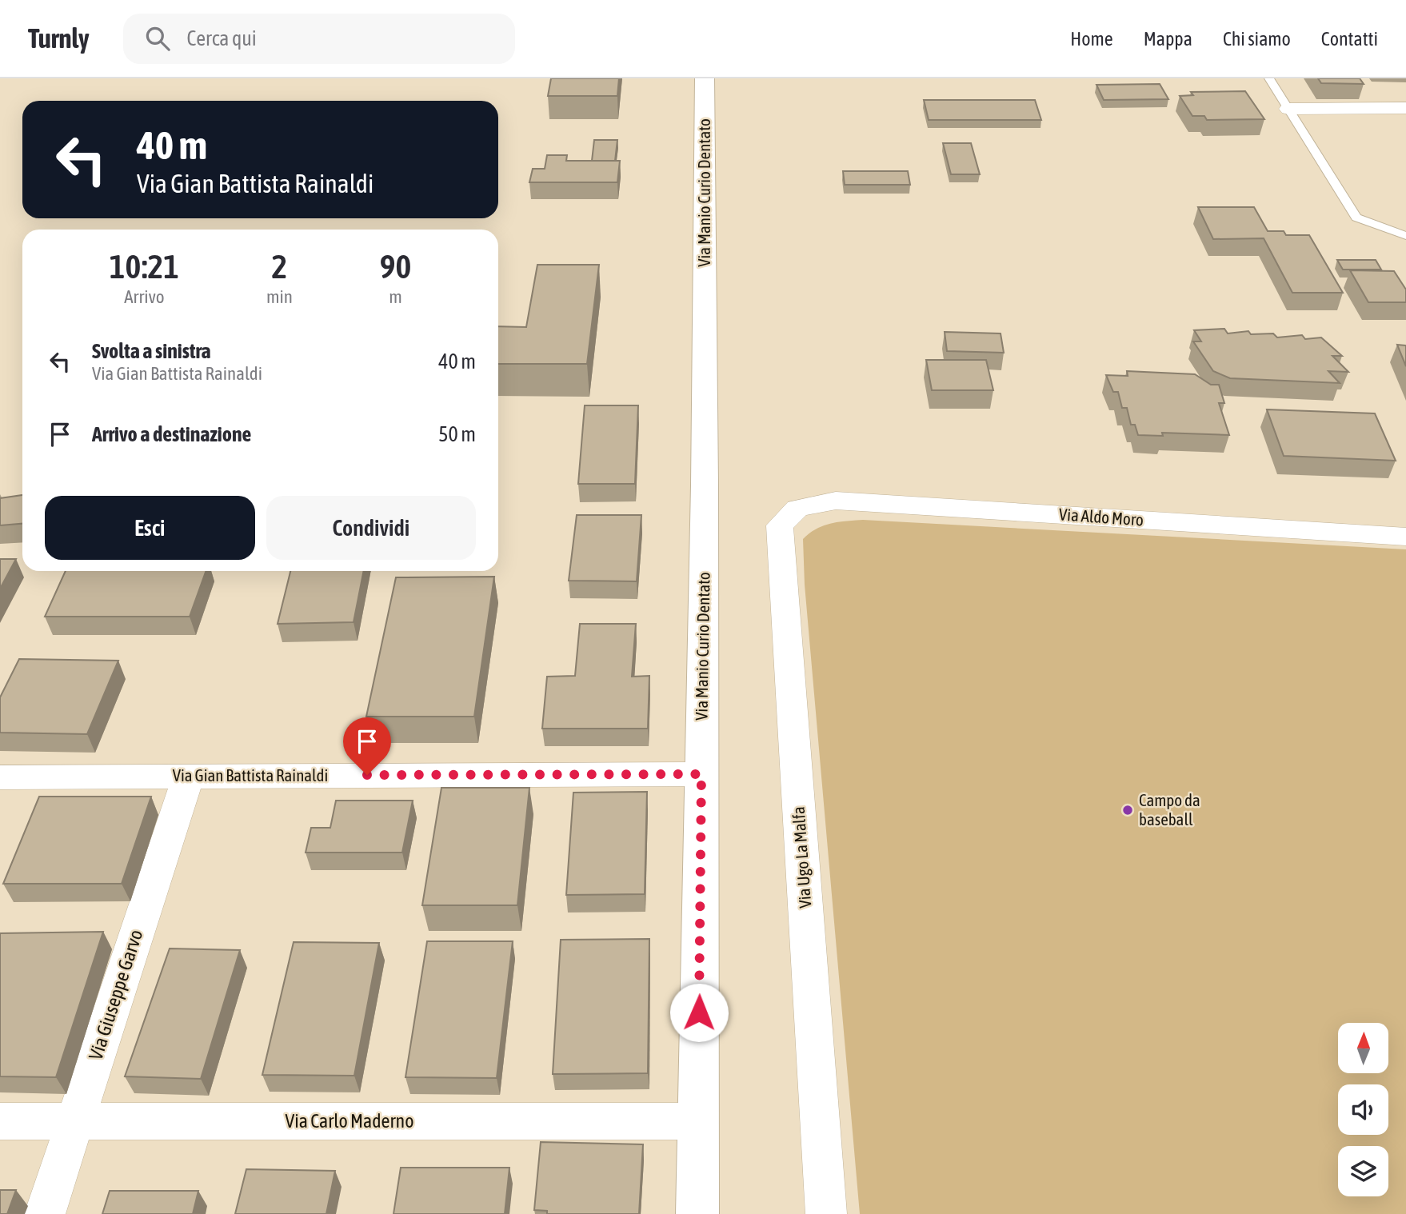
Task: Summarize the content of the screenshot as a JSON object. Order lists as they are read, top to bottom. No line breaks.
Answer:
{"streets":{"main road":["Via Manio Curio Dentato"],"street":["Via Aldo Moro","Via Gian Battista Rainaldi","Via Ugo La Malfa","Via Giuseppe Garvo","Via Carlo Maderno"]},"crossings":[["Via Manio Curio Dentato","Via Gian Battista Rainaldi"],["Via Manio Curio Dentato","Via Carlo Maderno"],["Via Aldo Moro","Via Ugo La Malfa"],["Via Gian Battista Rainaldi","Via Giuseppe Garvo"],["Via Giuseppe Garvo","Via Carlo Maderno"]],"places":["Campo da baseball"],"north":"top","page":{"header":"Turnly","search":"Cerca qui","nav":["Home","Mappa","Chi siamo","Contatti"],"turn":["40 m","Via Gian Battista Rainaldi"],"eta":["10:21","Arrivo","2","min","90","m"],"list":[{"name":"Svolta a sinistra","note":"Via Gian Battista Rainaldi","value":"40 m"},{"name":"Arrivo a destinazione","value":"50 m"}],"buttons":["Esci","Condividi"]}}
